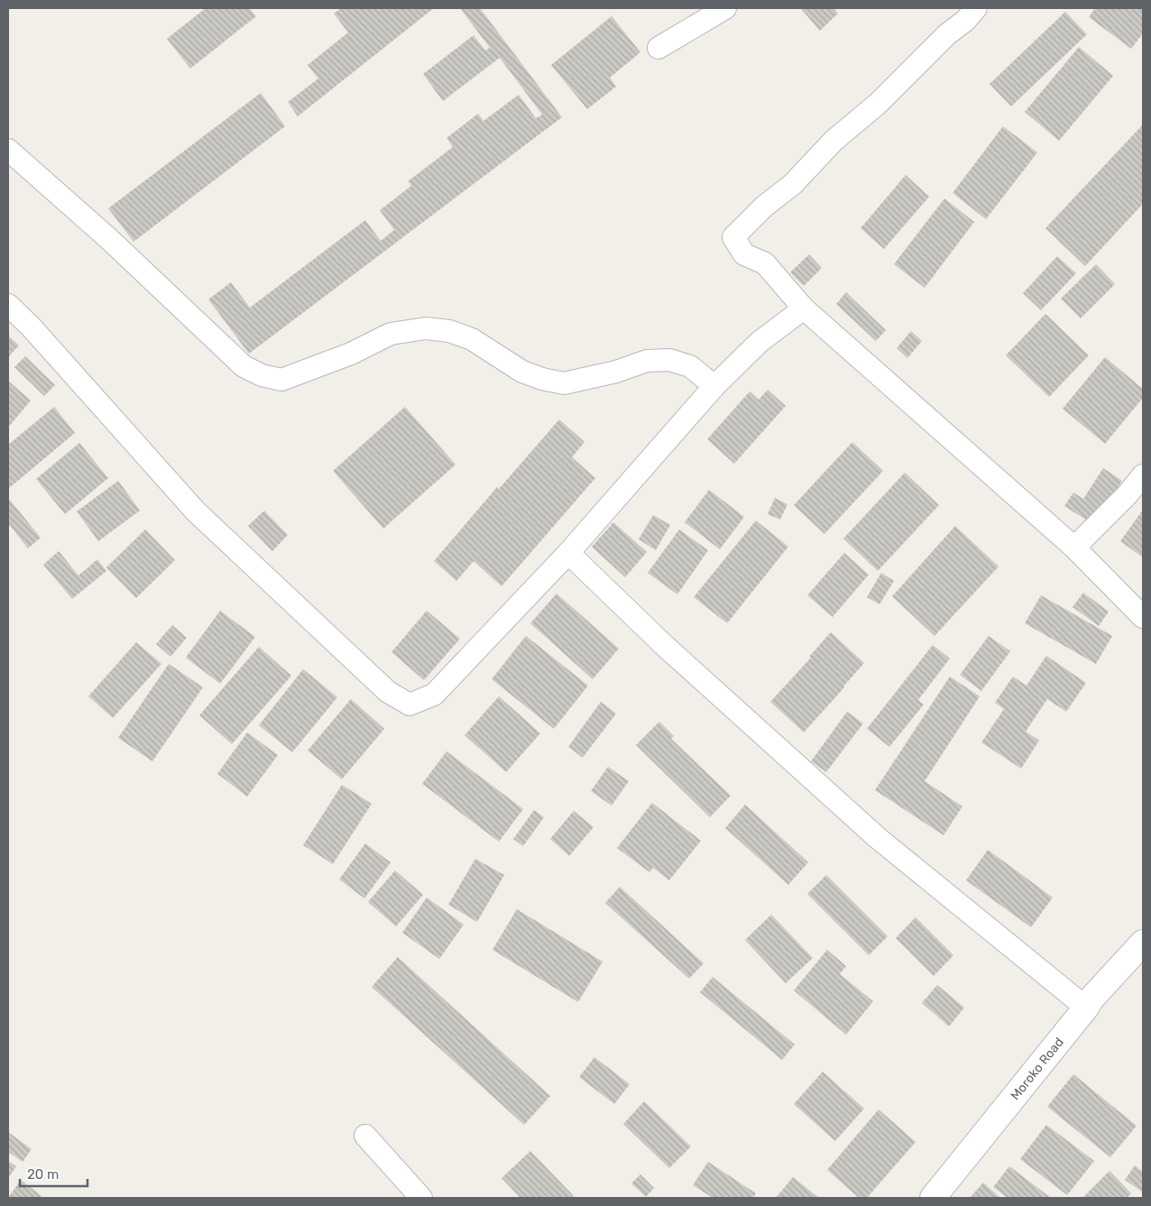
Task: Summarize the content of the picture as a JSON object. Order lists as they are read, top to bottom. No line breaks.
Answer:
{"streets":{"street":["Moroko Road"]},"scale_bar":"20 m"}
